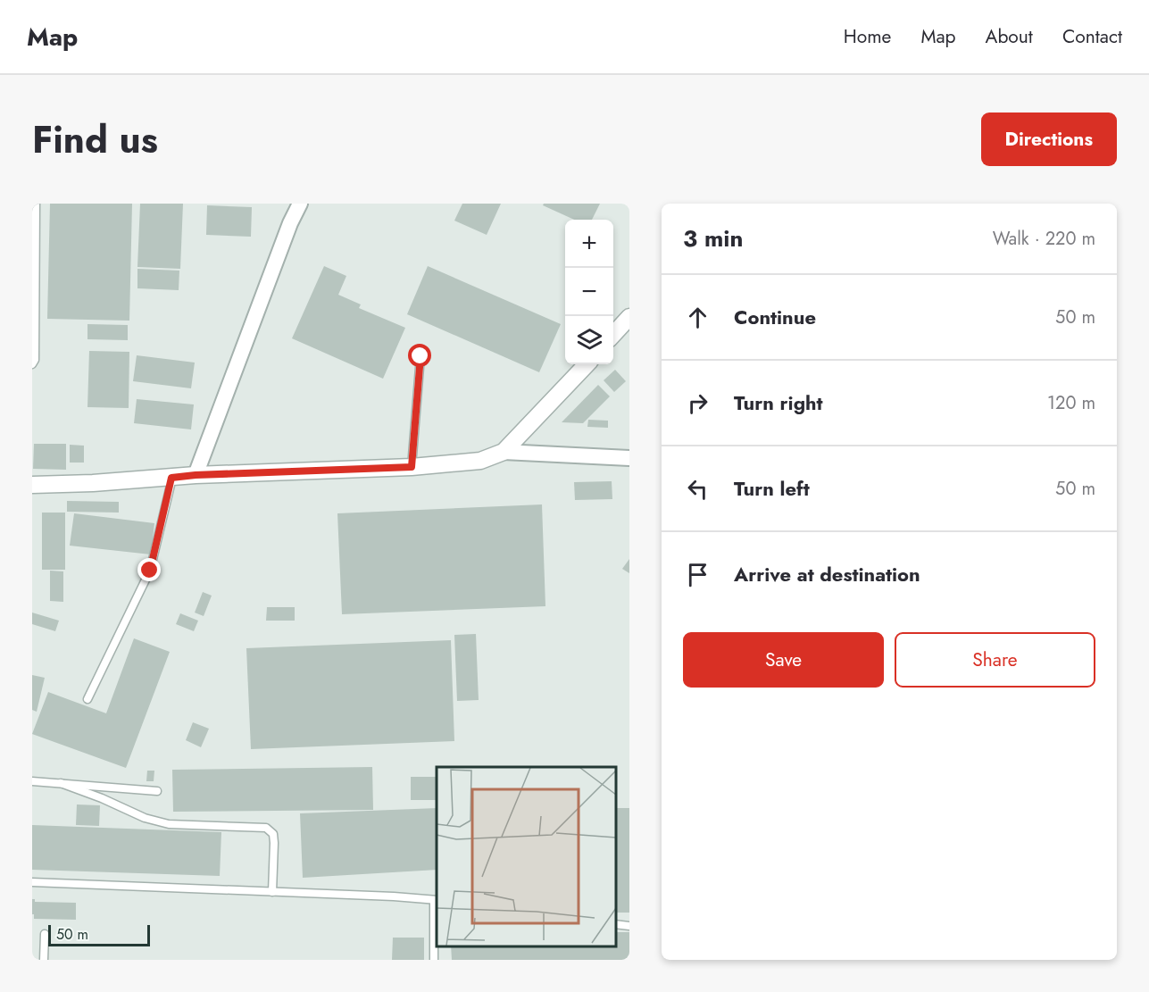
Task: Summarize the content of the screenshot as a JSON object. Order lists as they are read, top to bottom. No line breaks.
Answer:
{"scale_bar":"50 m","page":{"header":"Map","nav":["Home","Map","About","Contact"],"title":"Find us","buttons":["Directions",["Save","Share"]],"heading":["3 min","Walk · 220 m"],"map_buttons":["+","−"],"list":[["Continue","50 m"],["Turn right","120 m"],["Turn left","50 m"],"Arrive at destination"],"scale":"50 m"}}
